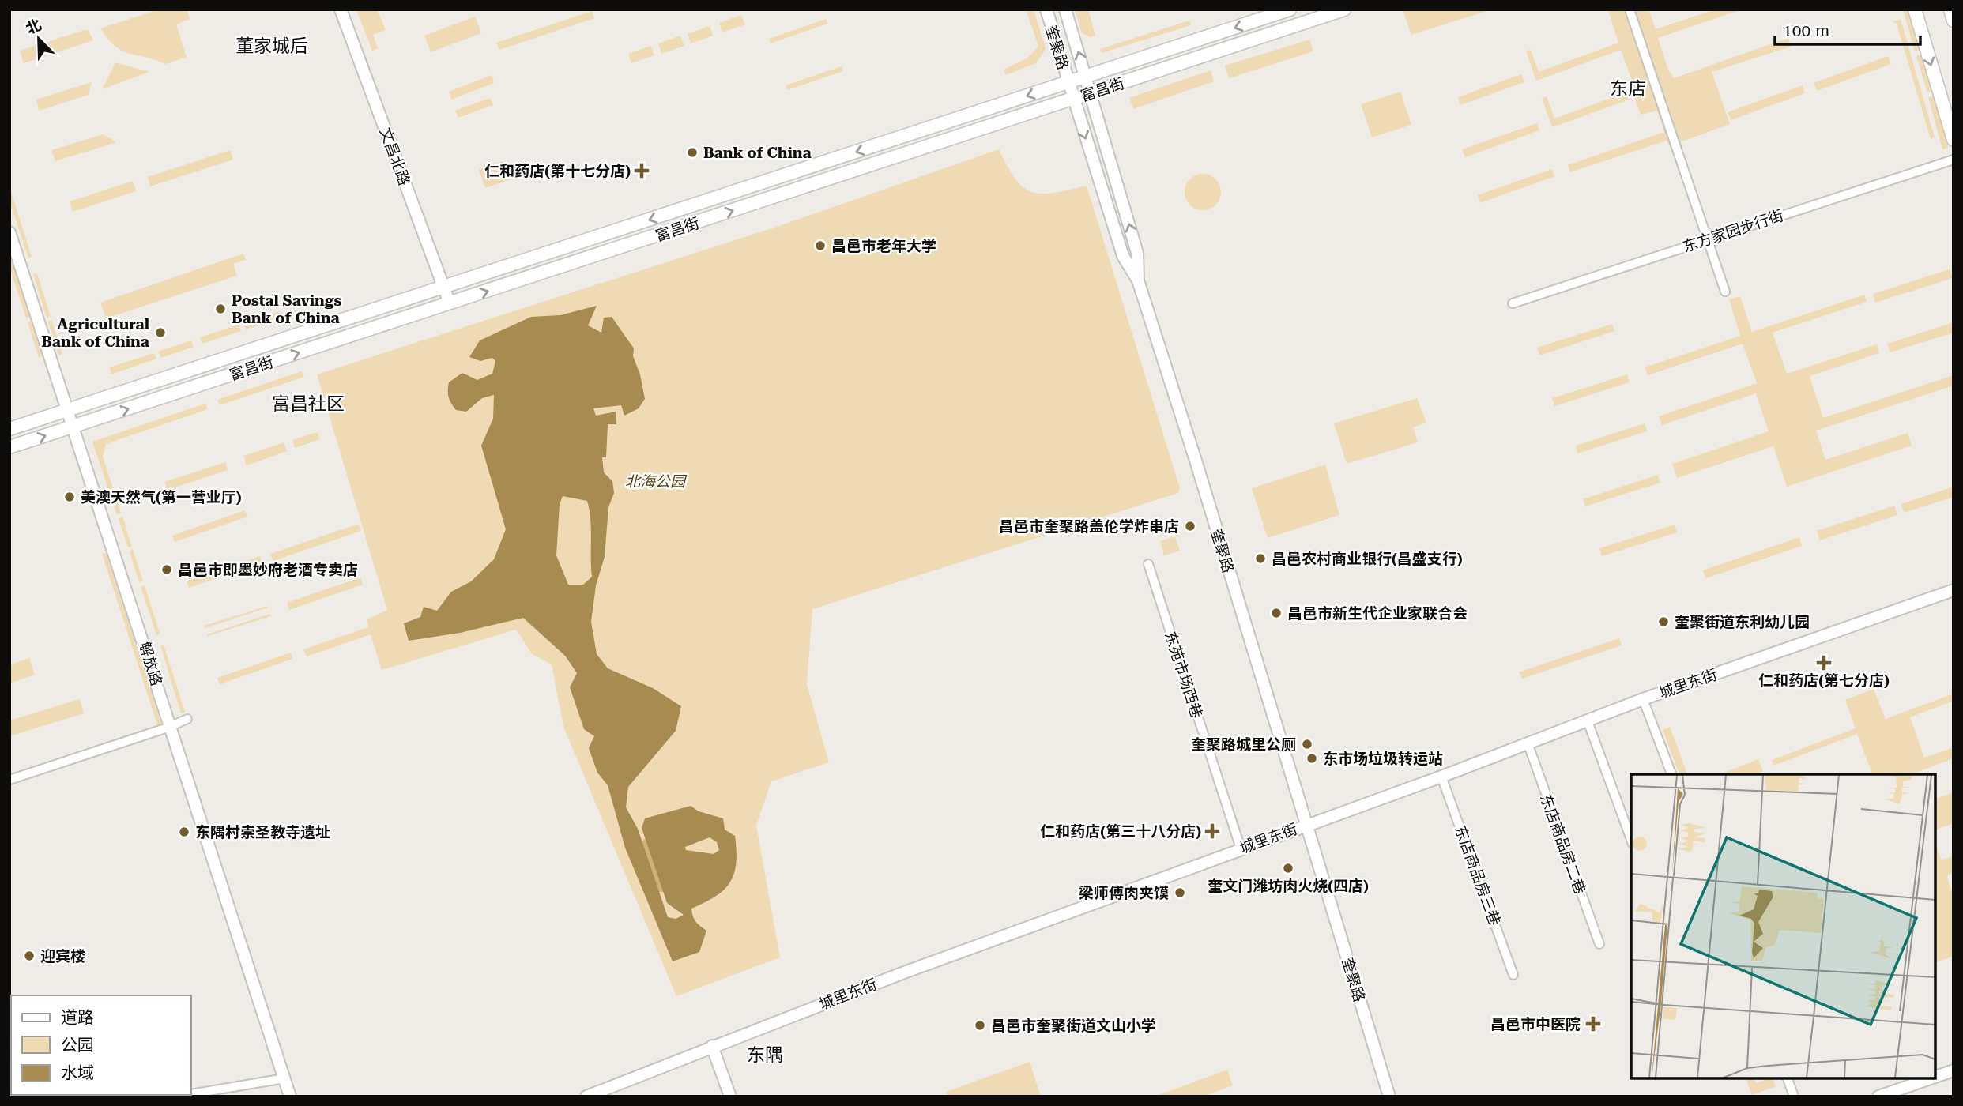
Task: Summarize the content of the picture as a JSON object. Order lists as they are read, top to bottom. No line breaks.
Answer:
{"streets":{"main road":["富昌街"],"street":["奎聚路","文昌北路","东方家园步行街","解放路","东苑市场西巷","城里东街","东店商品房二巷","东店商品房三巷"]},"crossings":[["奎聚路","富昌街"],["奎聚路","城里东街"],["富昌街","文昌北路"],["富昌街","解放路"],["东苑市场西巷","城里东街"],["城里东街","东店商品房二巷"],["城里东街","东店商品房三巷"]],"districts":["董家城后","东店","富昌社区","东隅"],"parks":["北海公园"],"places":{"other":["Bank of China","昌邑市老年大学","Postal Savings Bank of China","Agricultural Bank of China","美澳天然气(第一营业厅)","昌邑市奎聚路盖伦学炸串店","昌邑农村商业银行(昌盛支行)","昌邑市即墨妙府老酒专卖店","昌邑市新生代企业家联合会","奎聚街道东利幼儿园","奎聚路城里公厕","东市场垃圾转运站","东隅村崇圣教寺遗址","奎文门潍坊肉火烧(四店)","梁师傅肉夹馍","迎宾楼","昌邑市奎聚街道文山小学"],"health":["仁和药店(第十七分店)","仁和药店(第七分店)","仁和药店(第三十八分店)","昌邑市中医院"]},"legend":["道路","公园","水域"],"scale_bar":"100 m","north":"top left"}
